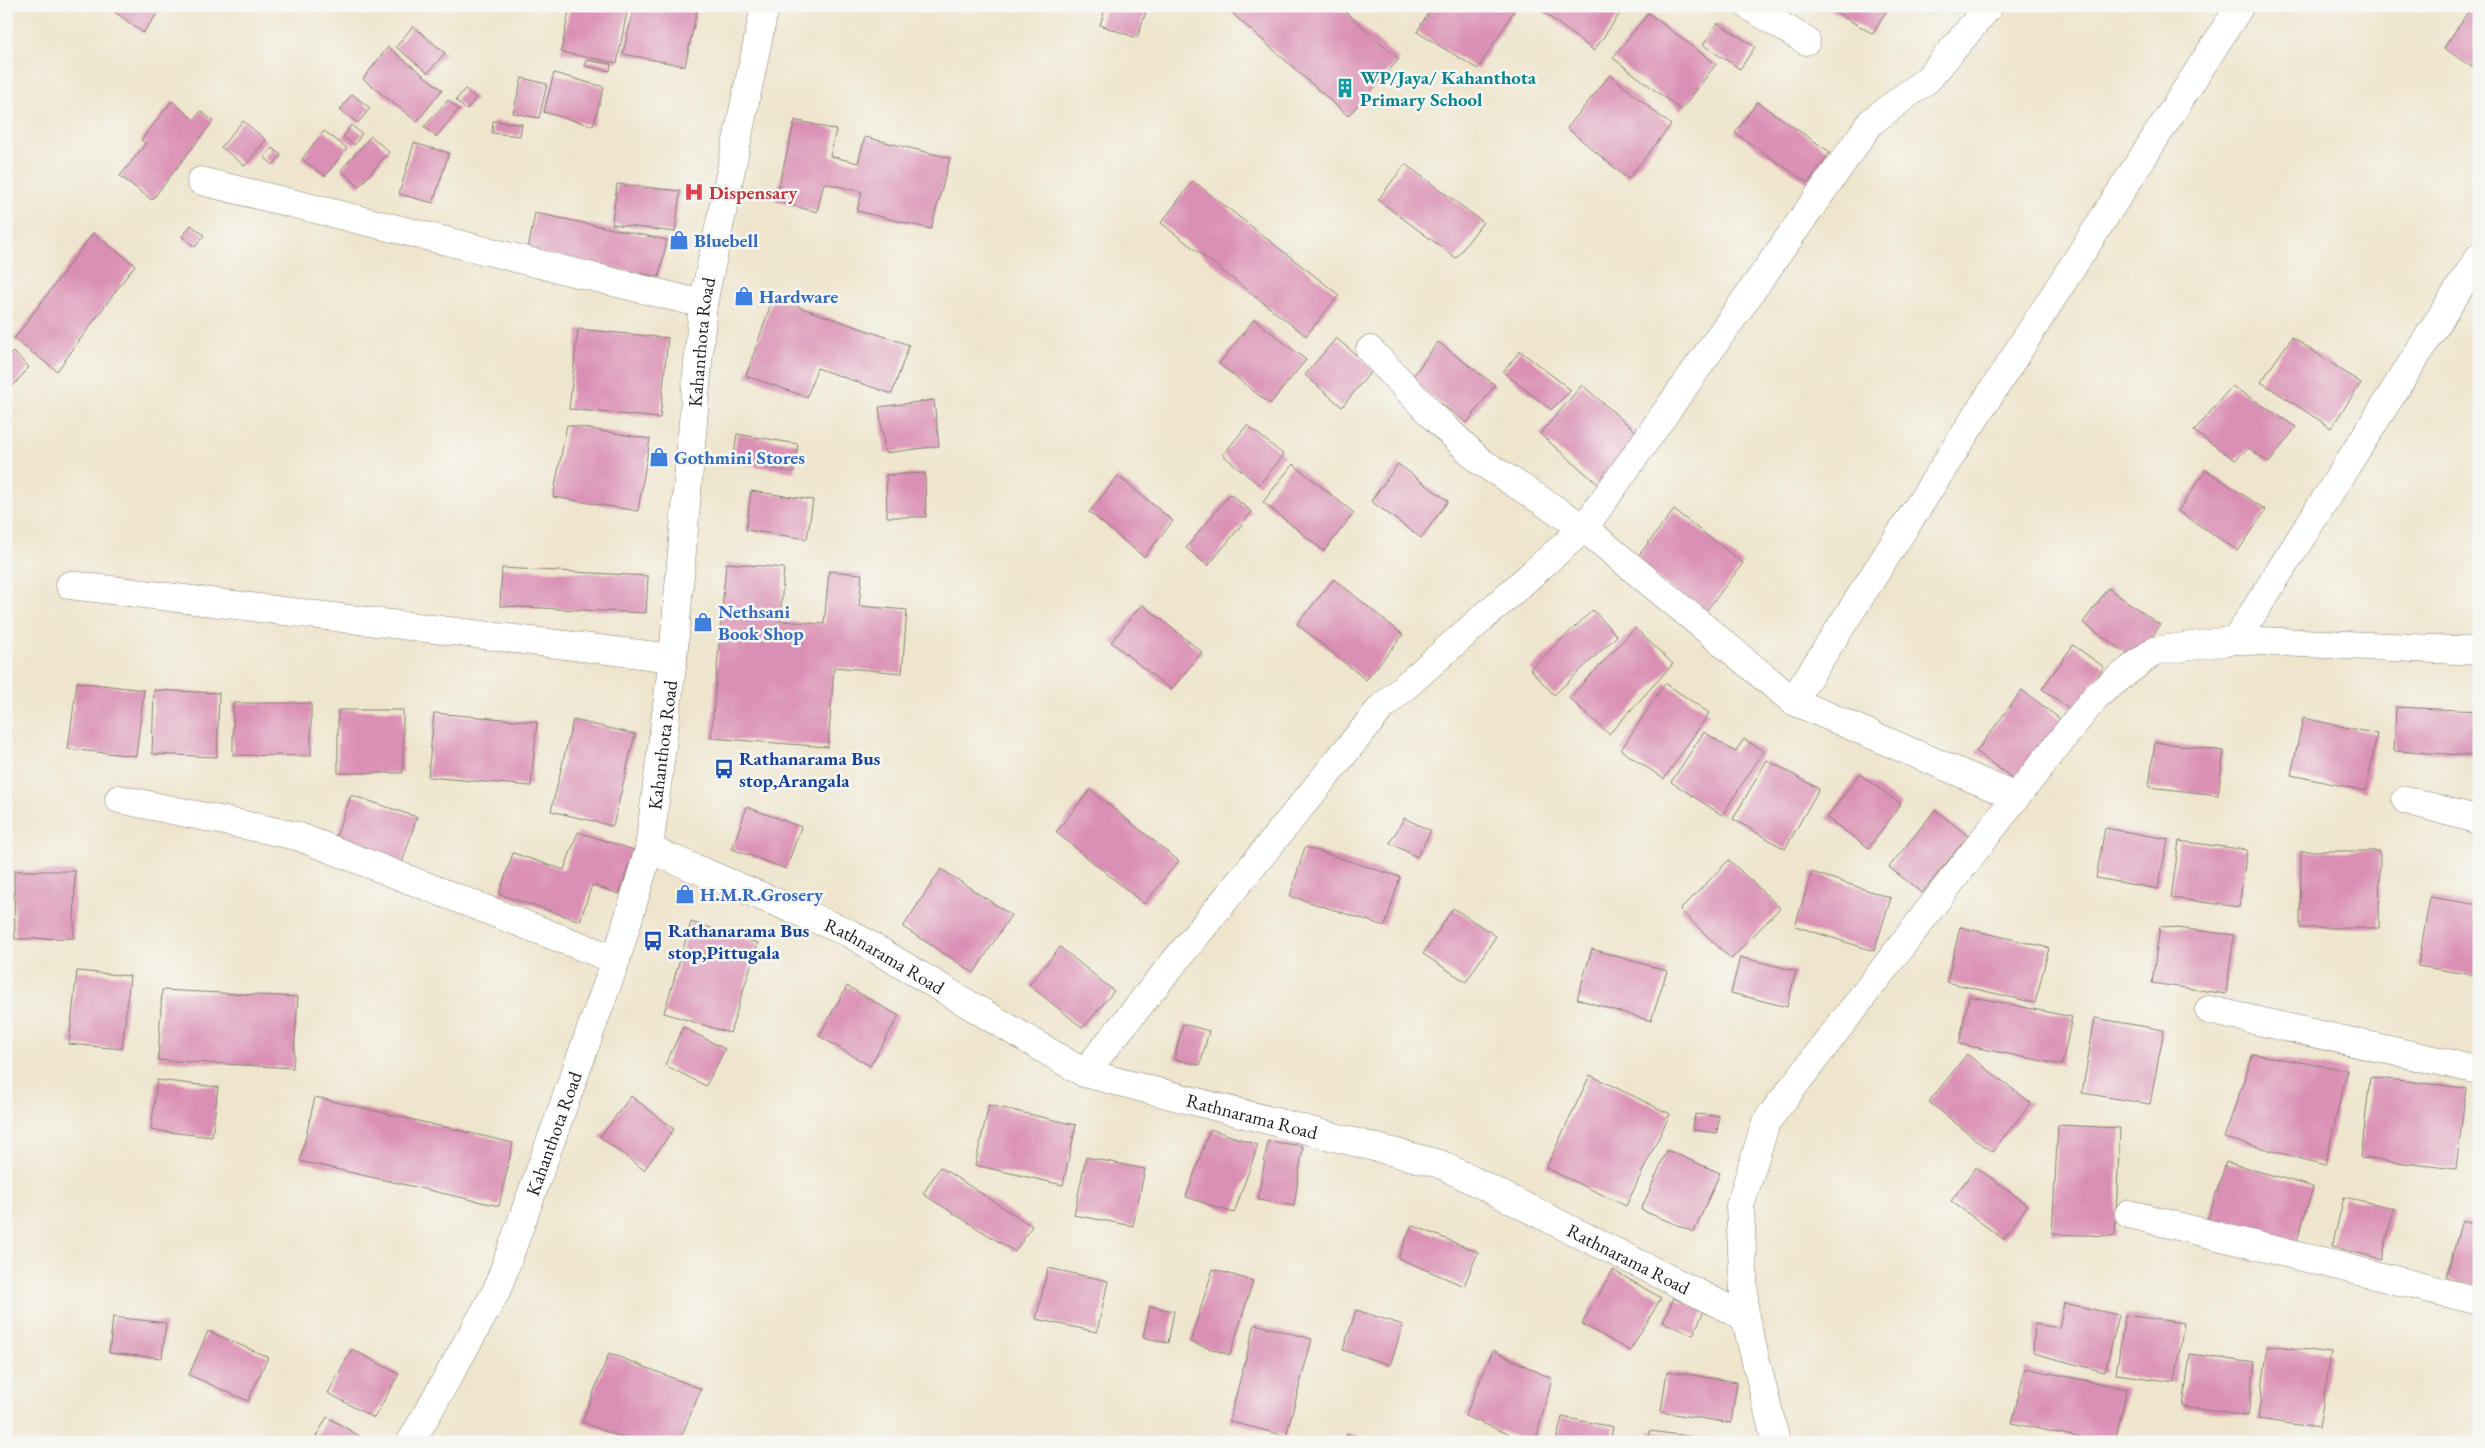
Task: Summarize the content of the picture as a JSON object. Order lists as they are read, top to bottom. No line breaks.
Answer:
{"streets":{"street":["Kahanthota Road","Rathnarama Road"]},"crossings":[["Kahanthota Road","Rathnarama Road"]],"places":{"building":["WP/Jaya/ Kahanthota Primary School"],"hospital":["Dispensary"],"shop":["Bluebell","Hardware","Gothmini Stores","Nethsani Book Shop","H.M.R.Grosery"],"bus stop":["Rathanarama Bus stop,Arangala","Rathanarama Bus stop,Pittugala"]}}
